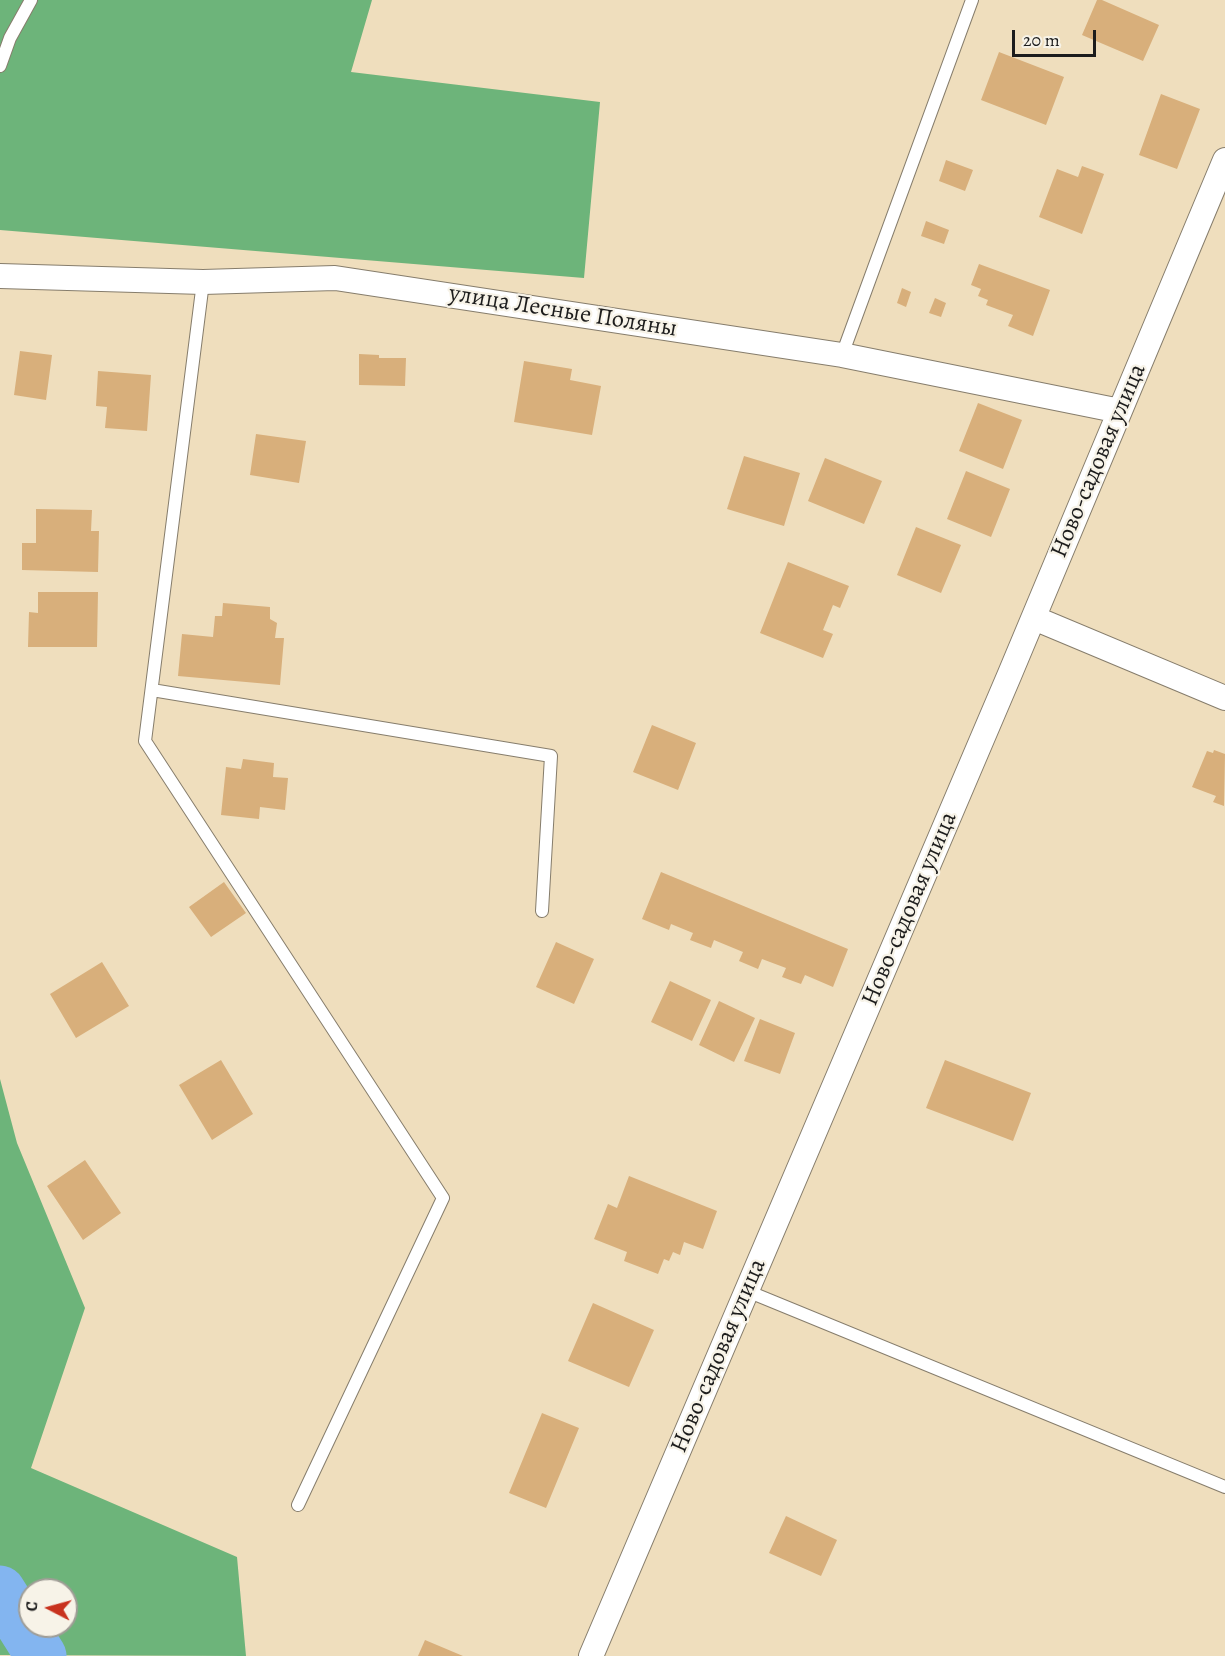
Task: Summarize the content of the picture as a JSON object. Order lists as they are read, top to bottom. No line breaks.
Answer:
{"streets":{"street":["улица Лесные Поляны","Ново-садовая улица"]},"crossings":[["улица Лесные Поляны","Ново-садовая улица"]],"scale_bar":"20 m","north":"left"}
